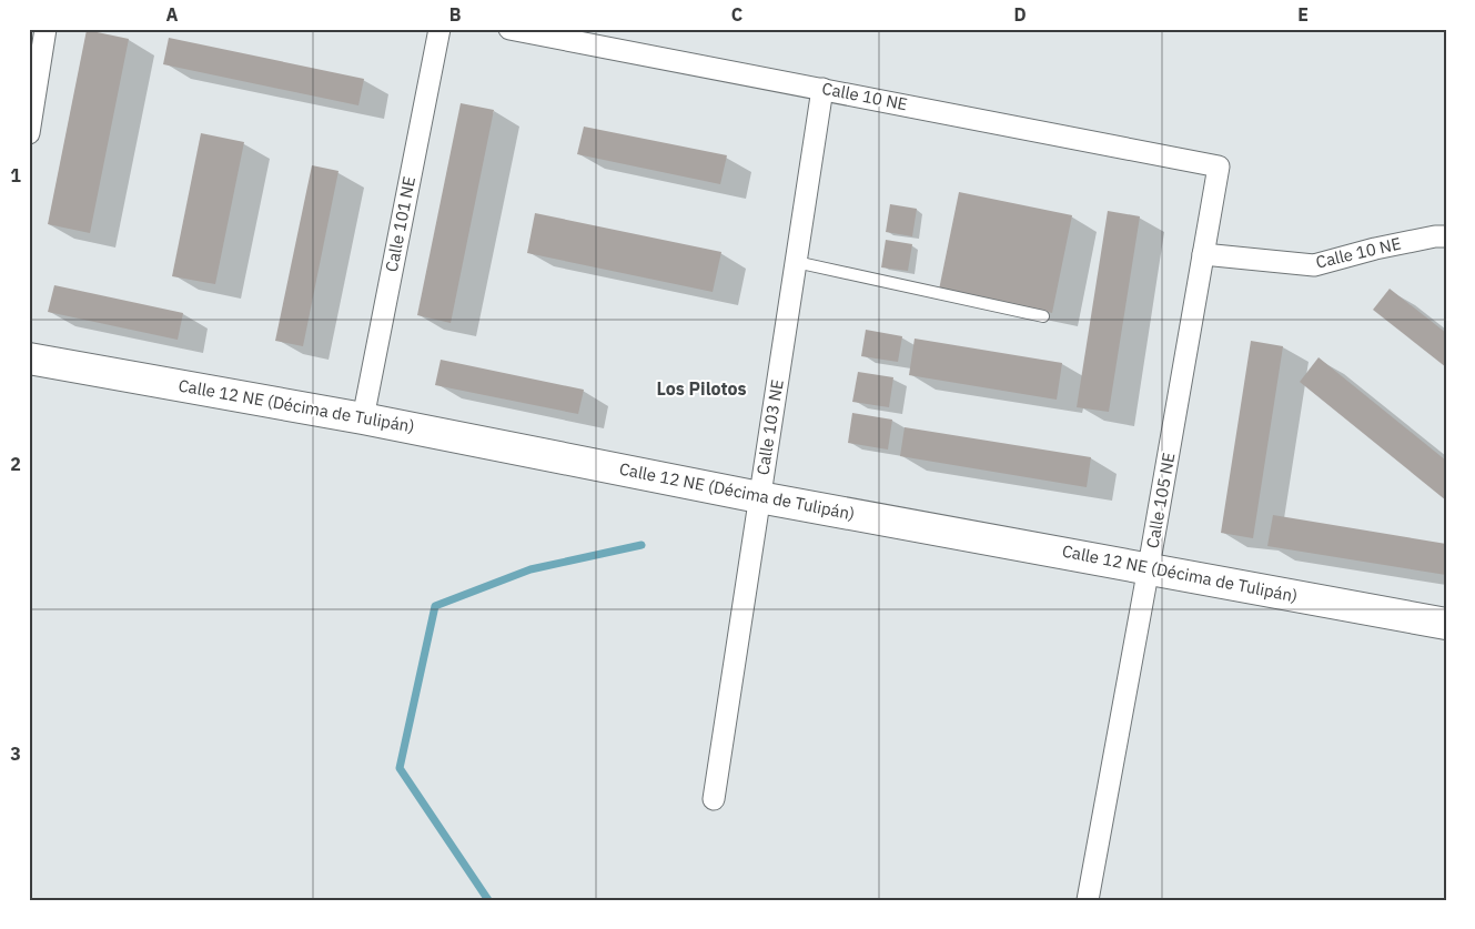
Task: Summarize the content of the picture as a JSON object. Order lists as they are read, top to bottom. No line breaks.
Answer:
{"streets":{"street":["Calle 10 NE","Calle 101 NE","Calle 12 NE (Décima de Tulipán)","Calle 103 NE","Calle 105 NE"]},"crossings":[["Calle 10 NE","Calle 103 NE"],["Calle 10 NE","Calle 105 NE"],["Calle 101 NE","Calle 12 NE (Décima de Tulipán)"],["Calle 12 NE (Décima de Tulipán)","Calle 103 NE"],["Calle 12 NE (Décima de Tulipán)","Calle 105 NE"]],"districts":["Los Pilotos"],"grid":{"columns":["A","B","C","D","E"],"rows":["1","2","3"]}}
